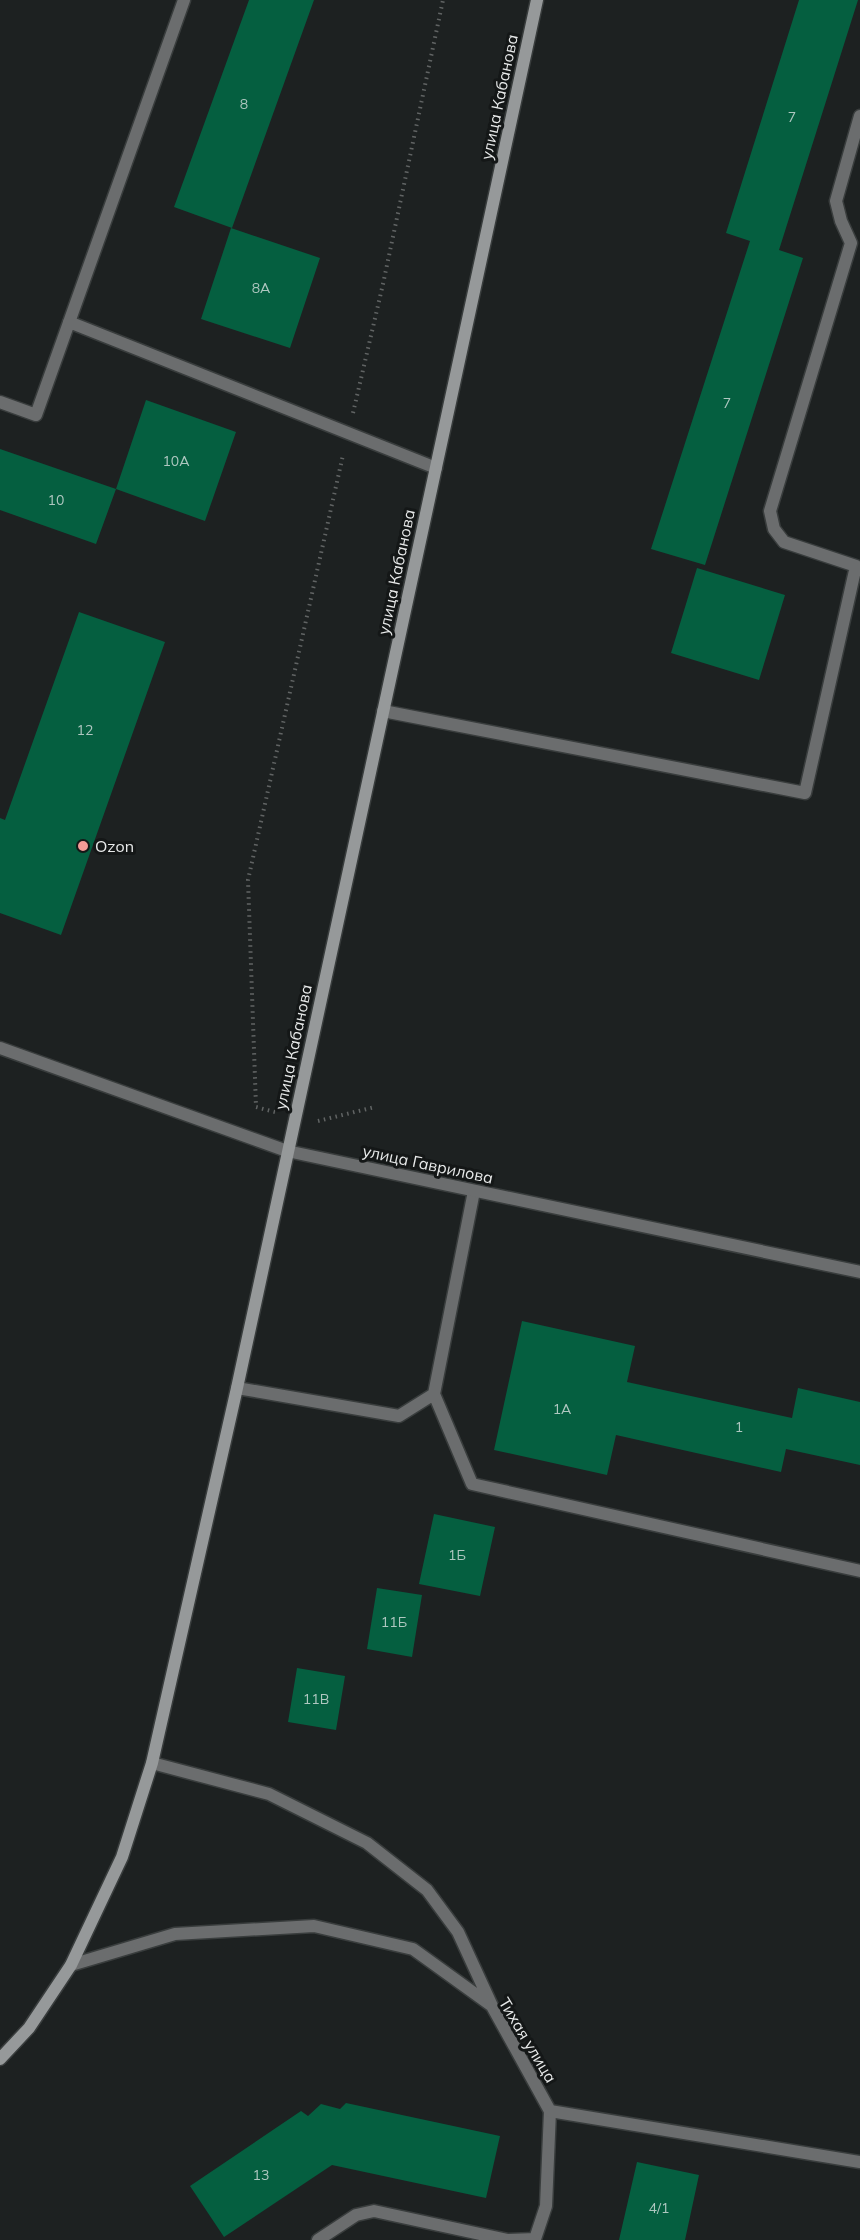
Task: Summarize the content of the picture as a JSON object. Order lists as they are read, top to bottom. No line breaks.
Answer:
{"streets":{"main road":["улица Кабанова"],"street":["улица Гаврилова","Тихая улица"]},"crossings":[["улица Кабанова","улица Гаврилова"],["улица Кабанова","Тихая улица"]],"places":["Ozon"],"house_numbers":["8","7","8А","7","10А","10","12","1А","1","1Б","11Б","11В","13","4/1"]}
